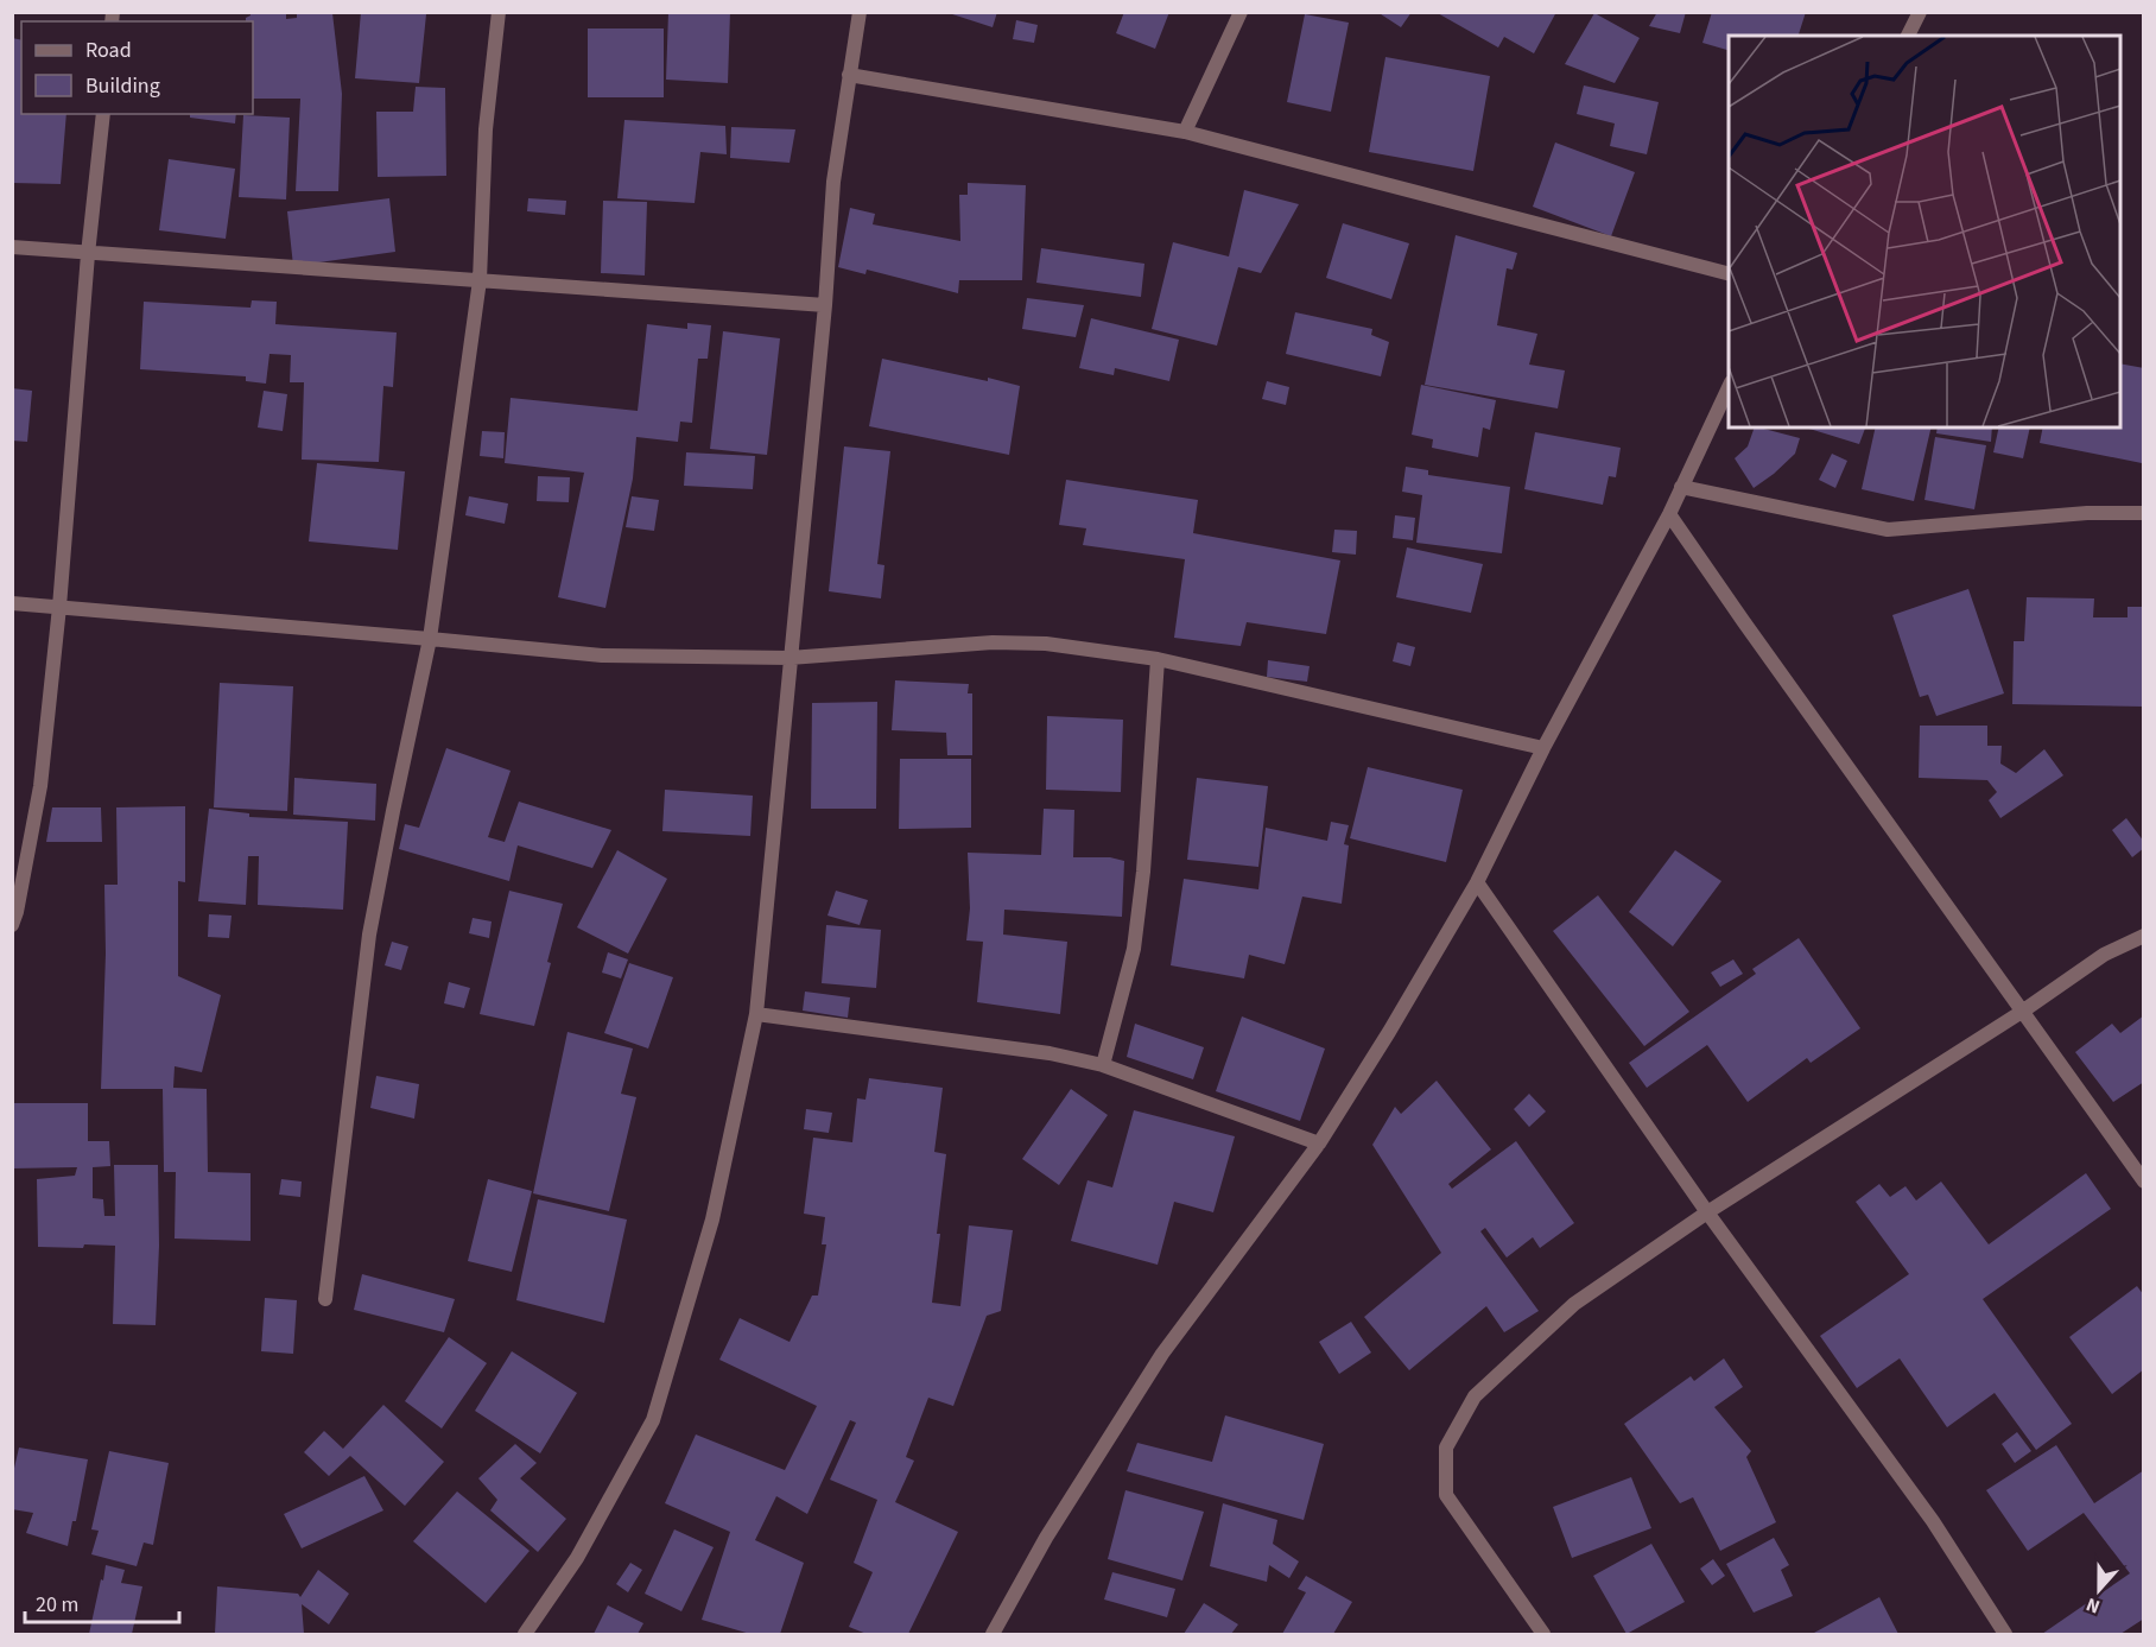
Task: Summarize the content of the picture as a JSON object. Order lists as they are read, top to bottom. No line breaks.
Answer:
{"legend":["Road","Building"],"scale_bar":"20 m","north":"bottom"}
